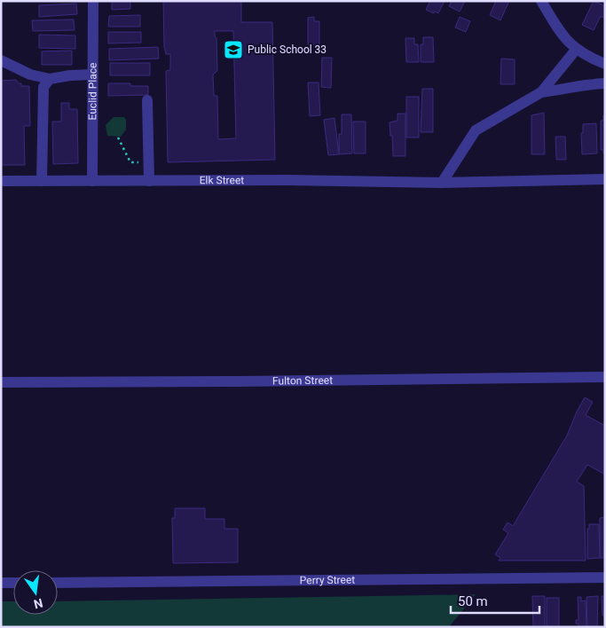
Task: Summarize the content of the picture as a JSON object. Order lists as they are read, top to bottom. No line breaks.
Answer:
{"streets":{"street":["Euclid Place","Elk Street","Fulton Street","Perry Street"]},"crossings":[["Euclid Place","Elk Street"]],"places":{"school or university":["Public School 33"]},"scale_bar":"50 m","north":"bottom"}
